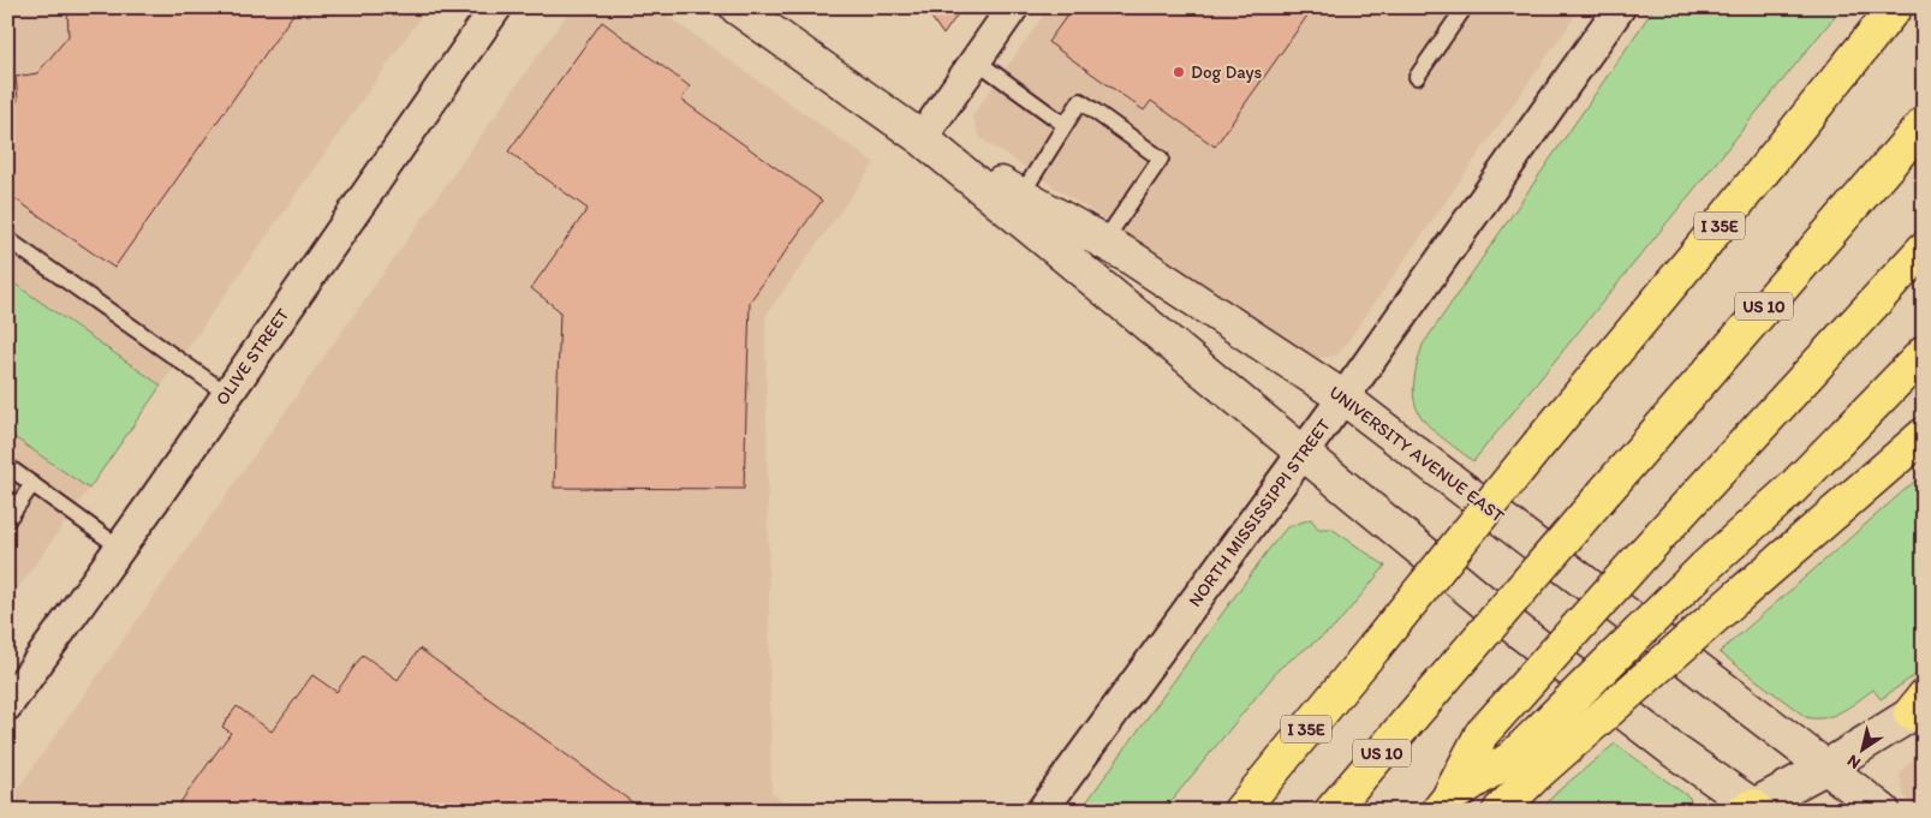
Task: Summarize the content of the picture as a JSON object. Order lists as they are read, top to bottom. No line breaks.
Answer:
{"streets":{"highway":["I 35E","US 10"],"main road":["UNIVERSITY AVENUE EAST"],"street":["OLIVE STREET","NORTH MISSISSIPPI STREET"]},"crossings":[["UNIVERSITY AVENUE EAST","NORTH MISSISSIPPI STREET"]],"places":["Dog Days"],"north":"bottom left"}
